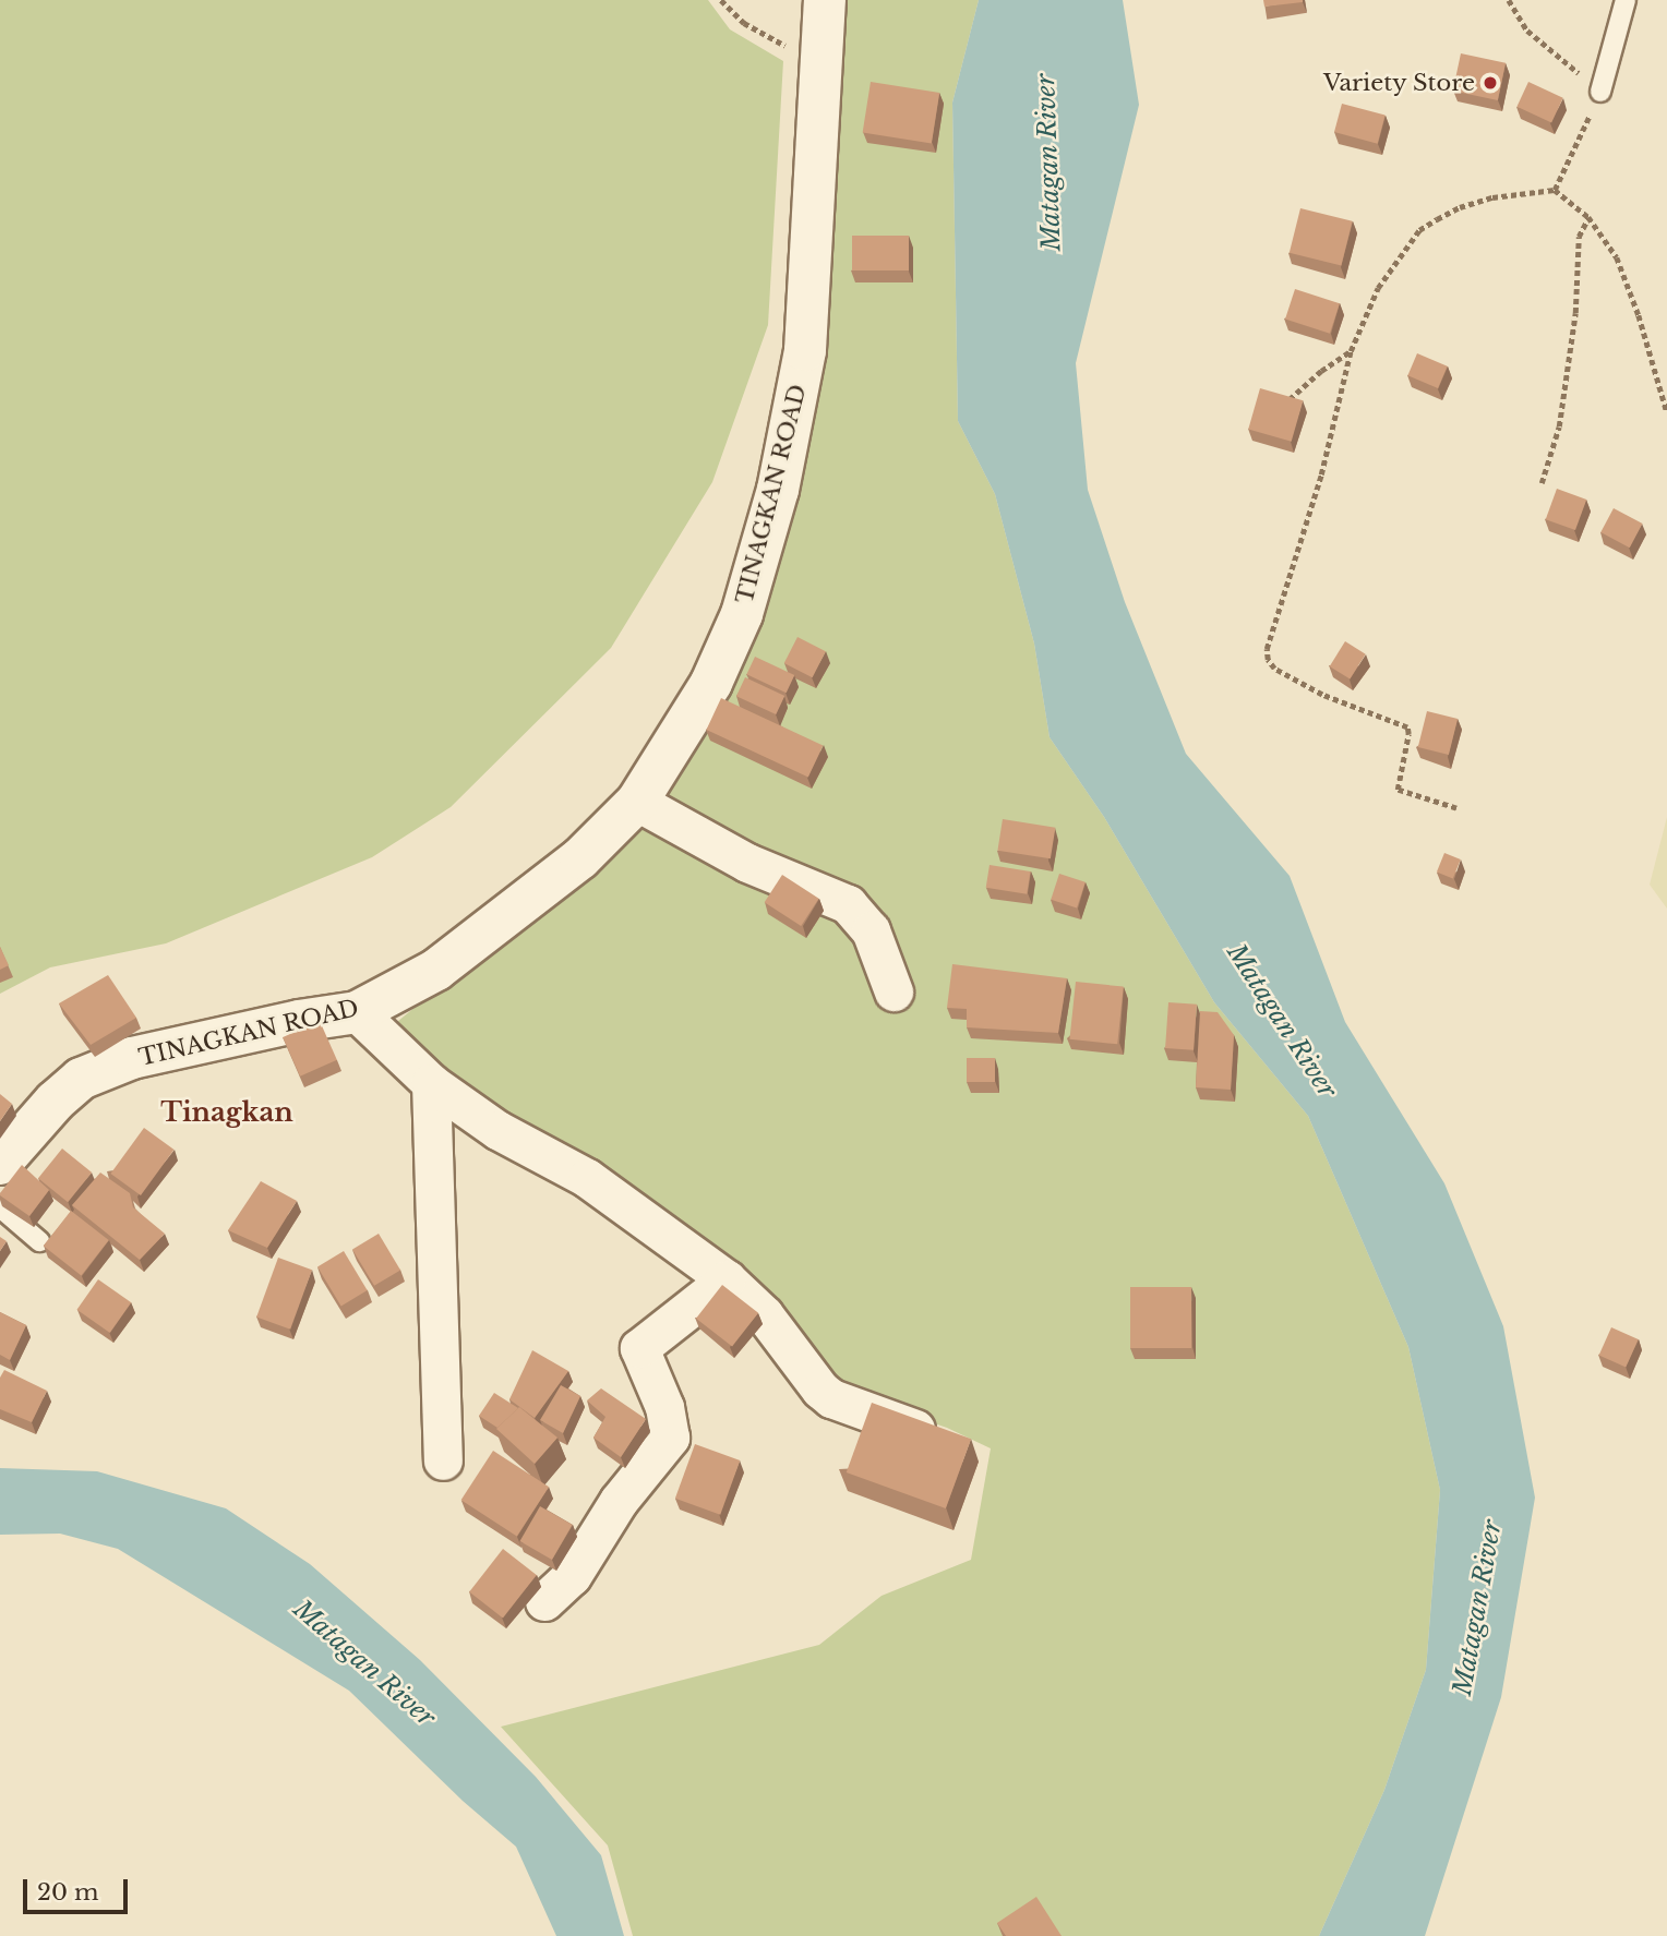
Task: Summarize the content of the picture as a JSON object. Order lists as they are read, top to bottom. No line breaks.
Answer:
{"streets":{"street":["TINAGKAN ROAD"]},"districts":["Tinagkan"],"water":["Matagan River"],"places":["Variety Store"],"scale_bar":"20 m"}
